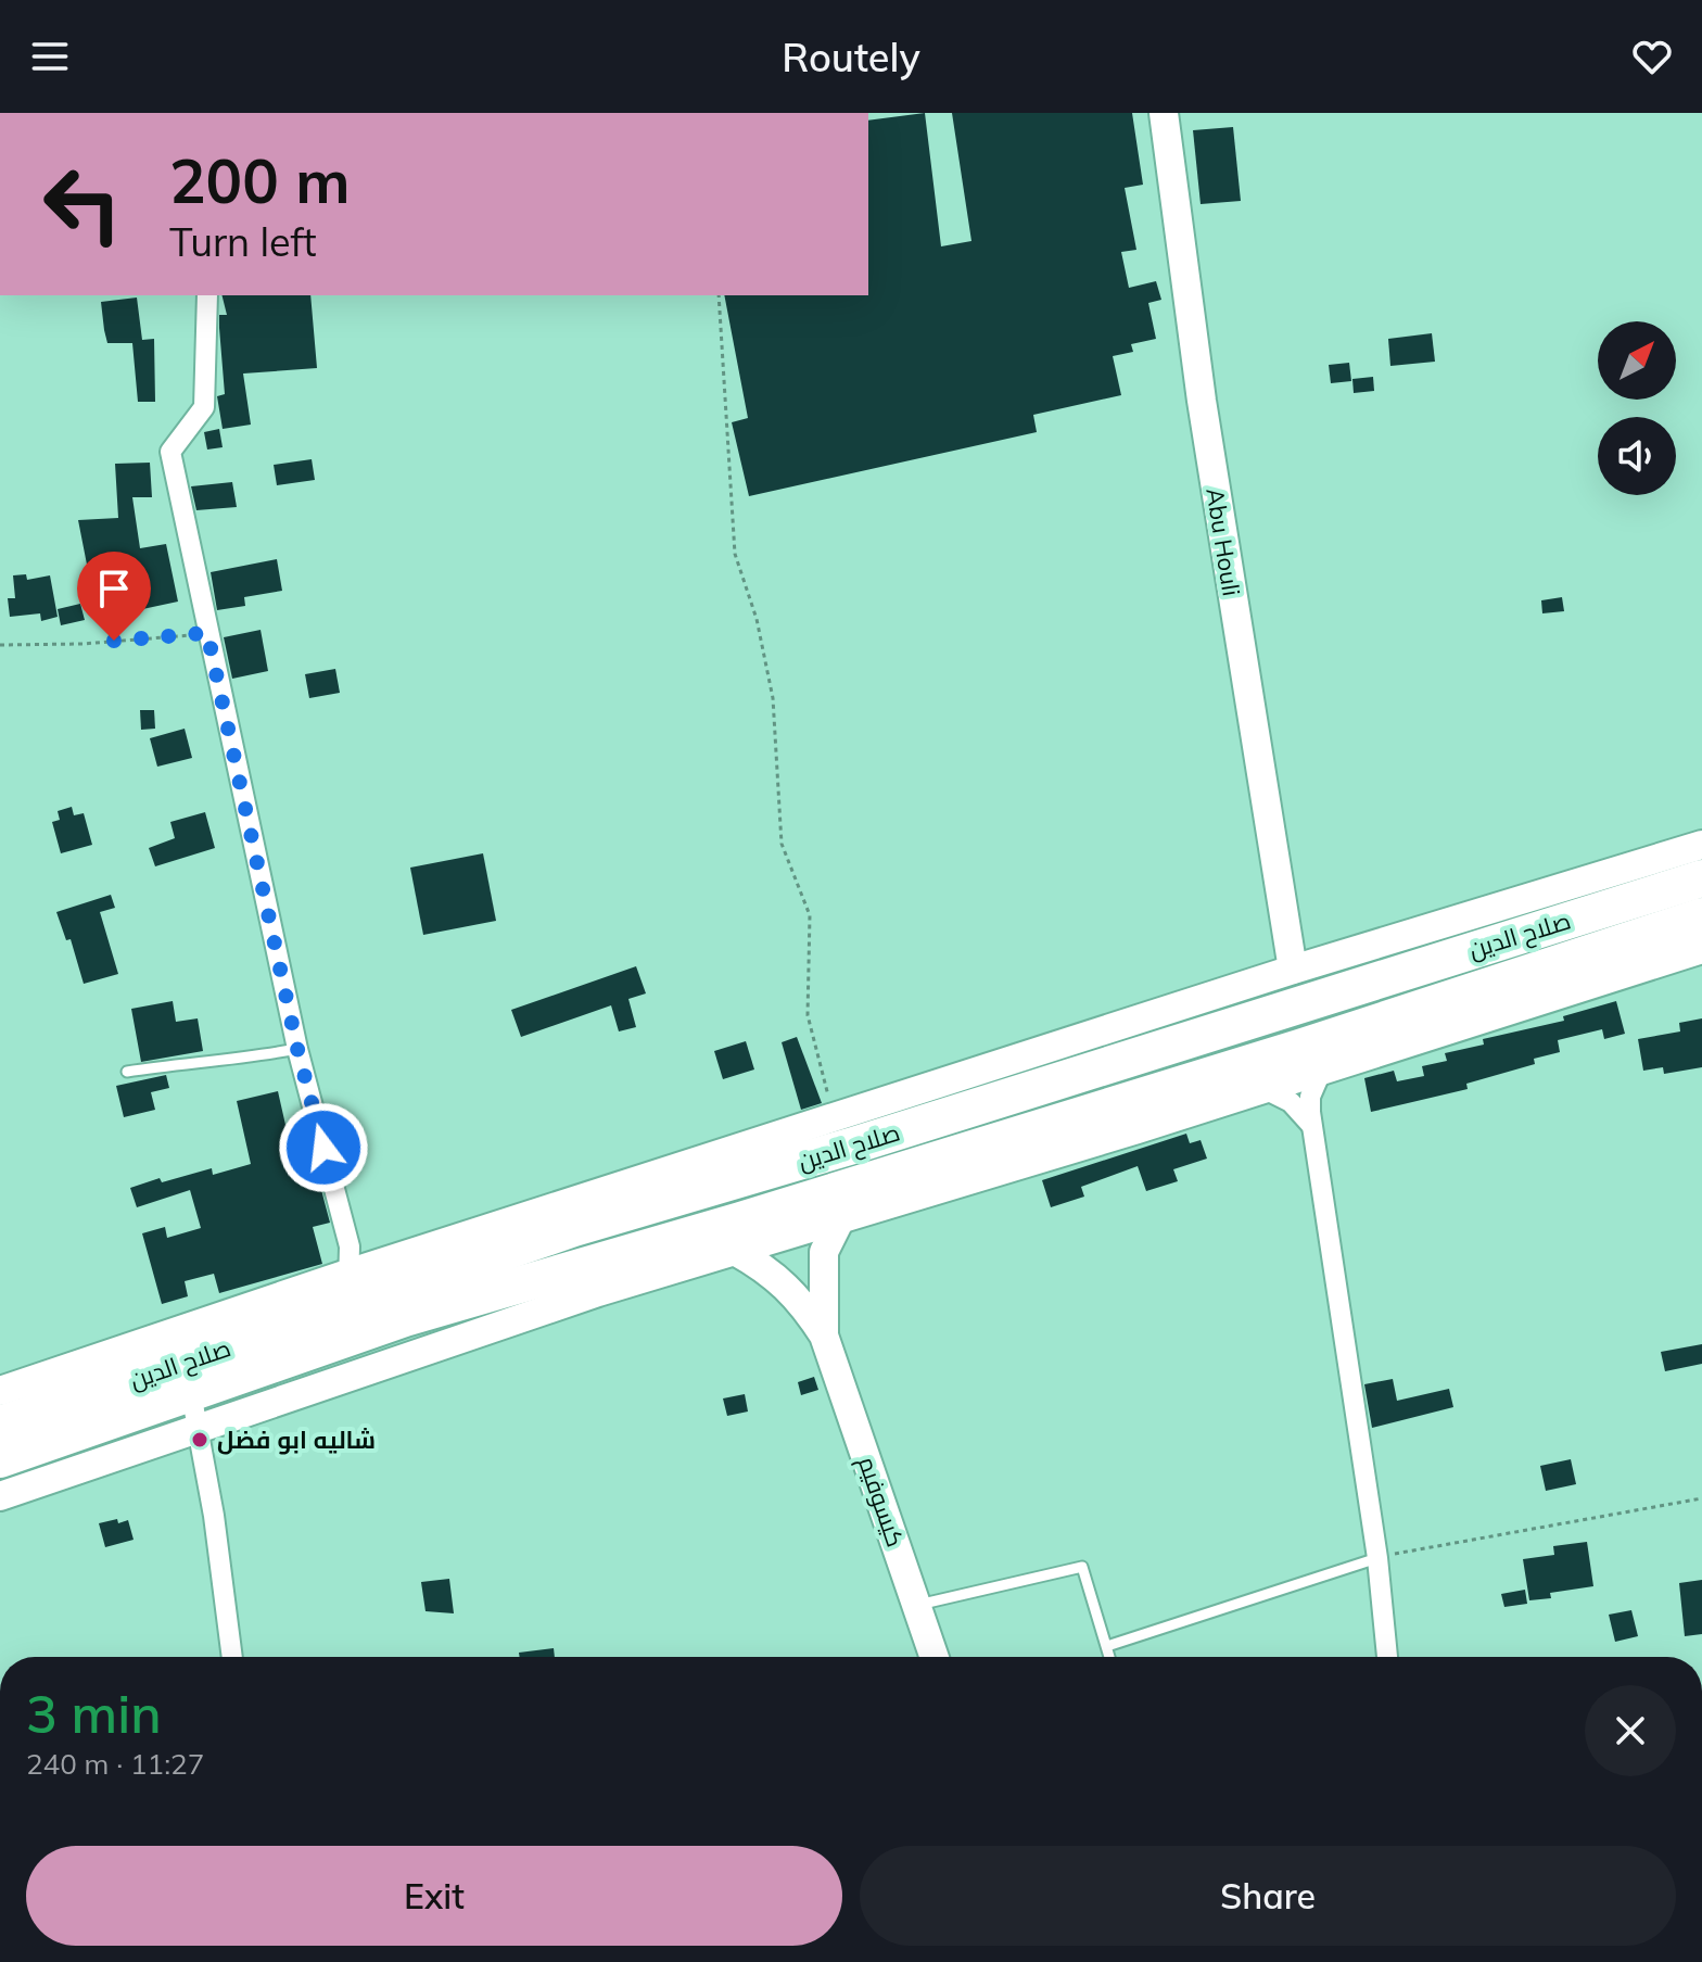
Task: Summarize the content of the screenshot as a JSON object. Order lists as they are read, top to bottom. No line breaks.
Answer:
{"streets":{"highway":["صلاح الدين"],"main road":["Abu Houli","كيسوفيم"]},"places":["شاليه ابو فضل"],"north":"top right","page":{"header":"Routely","turn":["200 m","Turn left"],"heading":["3 min","240 m · 11:27"],"buttons":["Exit","Share"]}}
